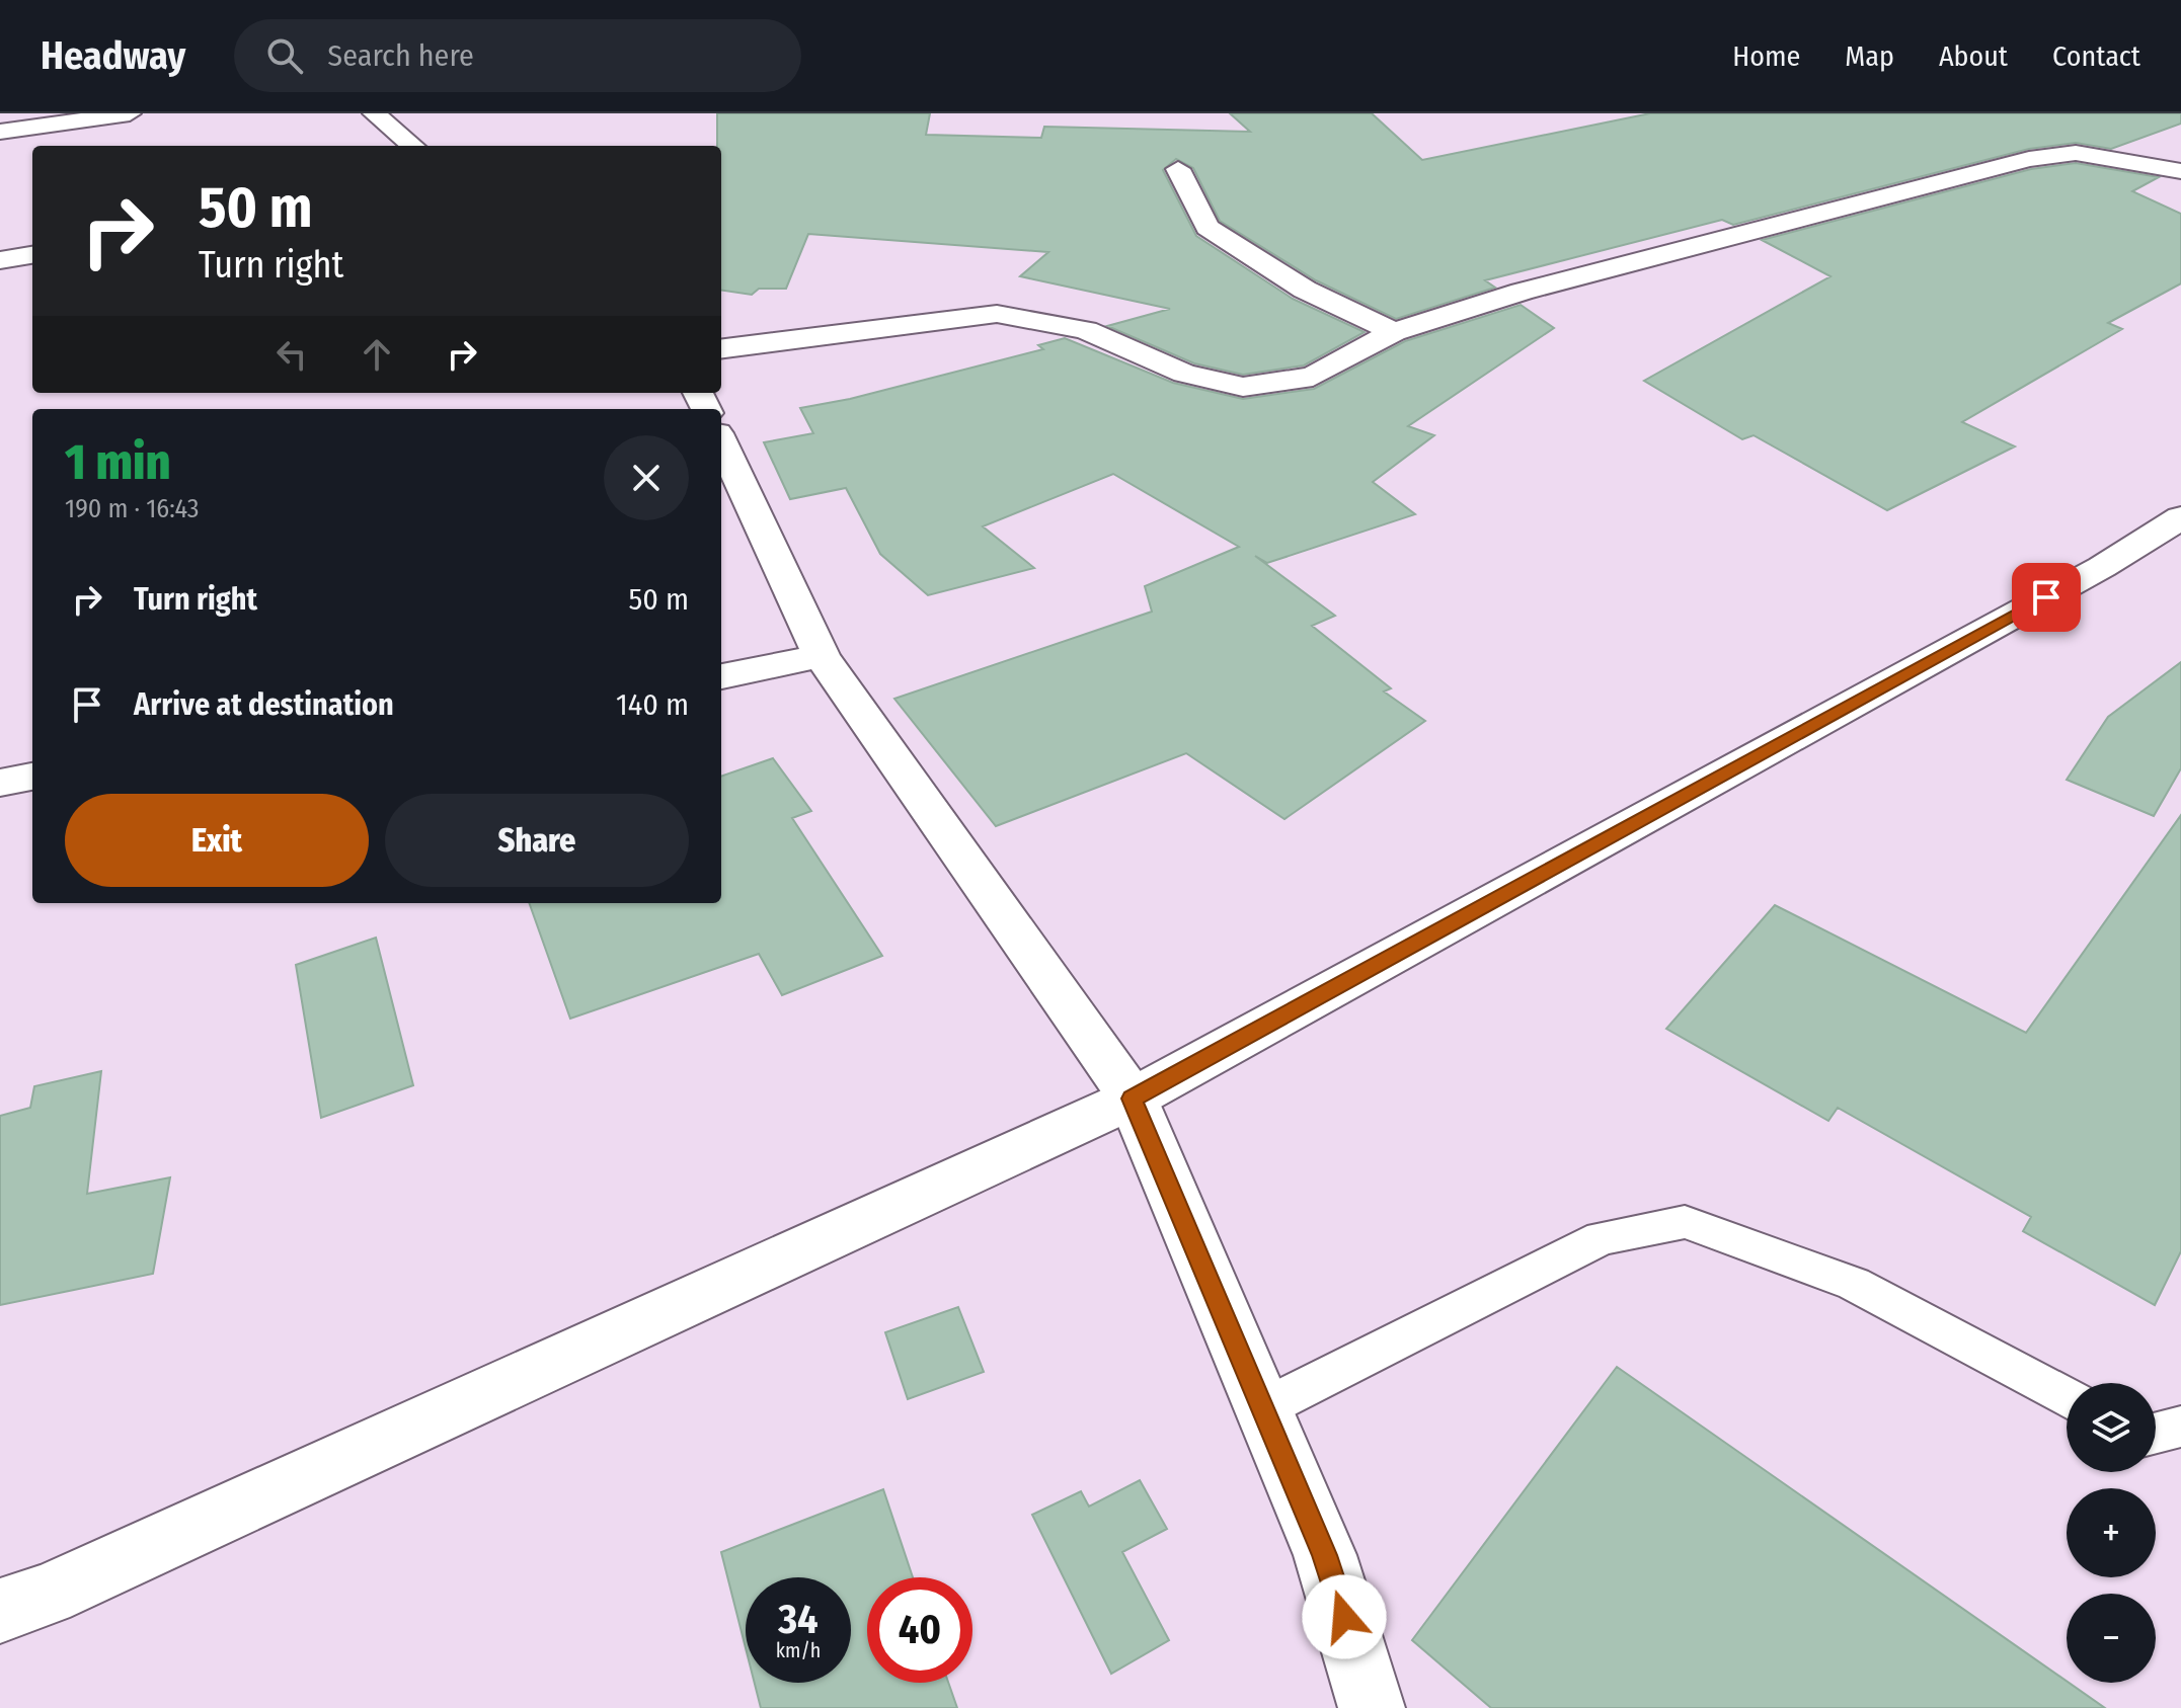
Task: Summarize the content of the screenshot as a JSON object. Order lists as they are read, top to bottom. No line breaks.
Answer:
{"page":{"header":"Headway","search":"Search here","nav":["Home","Map","About","Contact"],"turn":["50 m","Turn right"],"heading":["1 min","190 m · 16:43"],"list":[{"name":"Turn right","value":"50 m"},{"name":"Arrive at destination","value":"140 m"}],"buttons":["Exit","Share"],"map_buttons":["+","−"],"speed":"34 km/h","limit":"40"}}
